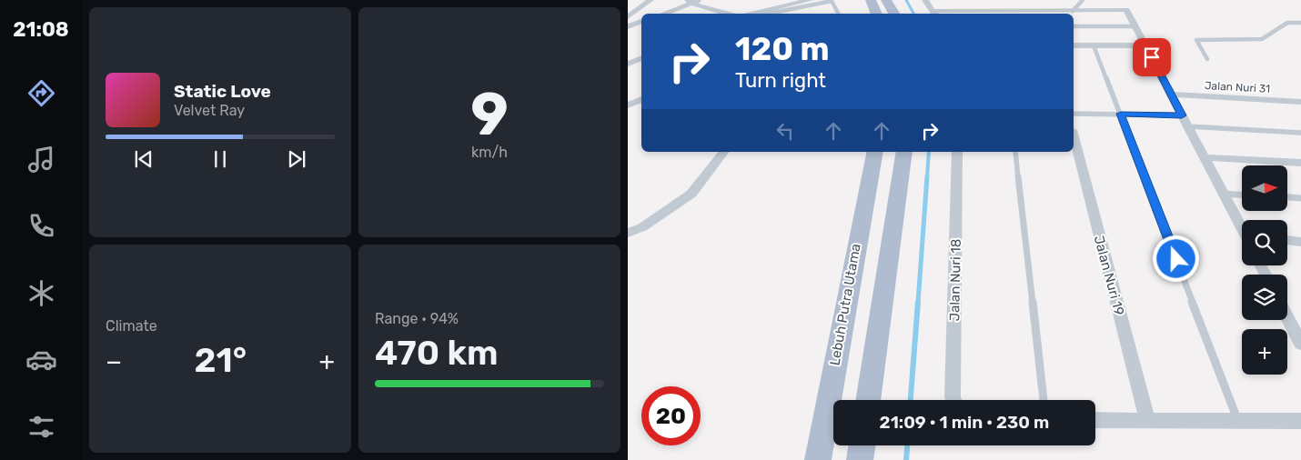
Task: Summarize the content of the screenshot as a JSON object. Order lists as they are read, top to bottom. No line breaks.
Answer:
{"streets":{"main road":["Lebuh Putra Utama"],"street":["Jalan Nuri 31","Jalan Nuri 19","Jalan Nuri 18"]},"north":"right","page":{"tabs":"21:08","tile":[["9","km/h"],"Climate",["Range · 94%","470 km"]],"turn":["120 m","Turn right"],"song":["Static Love","Velvet Ray"],"map_buttons":"+","heat":["−","21°","+"],"limit":"20","trip":"21:09 · 1 min · 230 m"}}
